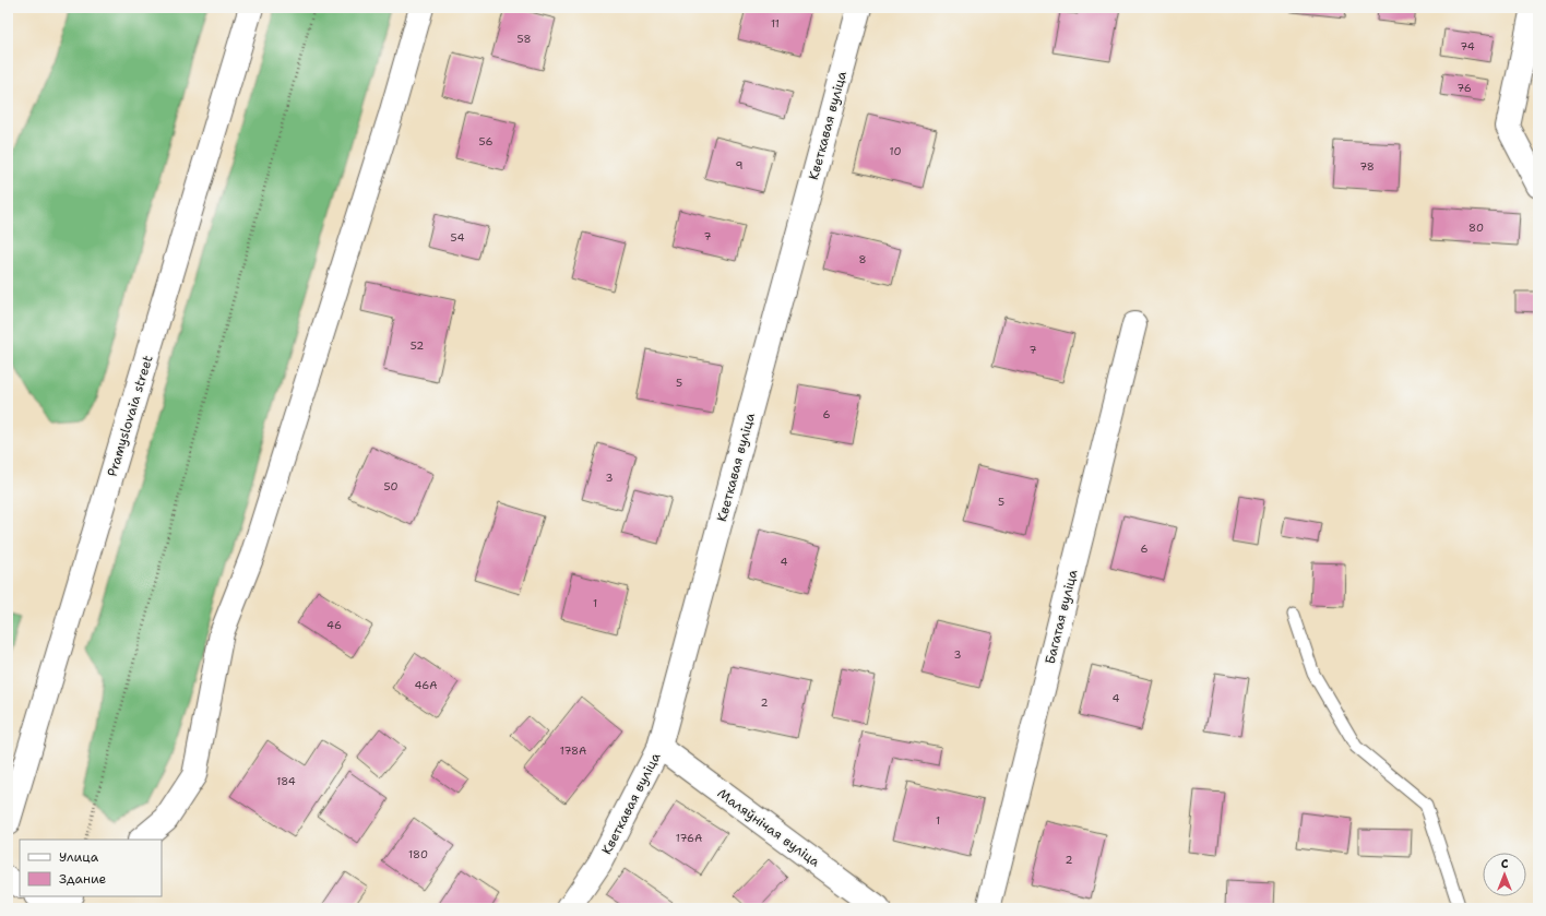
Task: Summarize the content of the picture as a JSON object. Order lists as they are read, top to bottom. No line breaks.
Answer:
{"streets":{"street":["Кветкавая вуліца","Pramyslovaia street","Багатая вуліца","Маляўнічая вуліца"]},"crossings":[["Кветкавая вуліца","Маляўнічая вуліца"]],"house_numbers":["11","58","74","76","56","10","9","78","80","7","54","8","52","7","5","6","3","50","5","6","4","1","46","3","46А","4","2","178А","184","1","176А","180","2"],"legend":["Улица","Здание"],"north":"top"}
